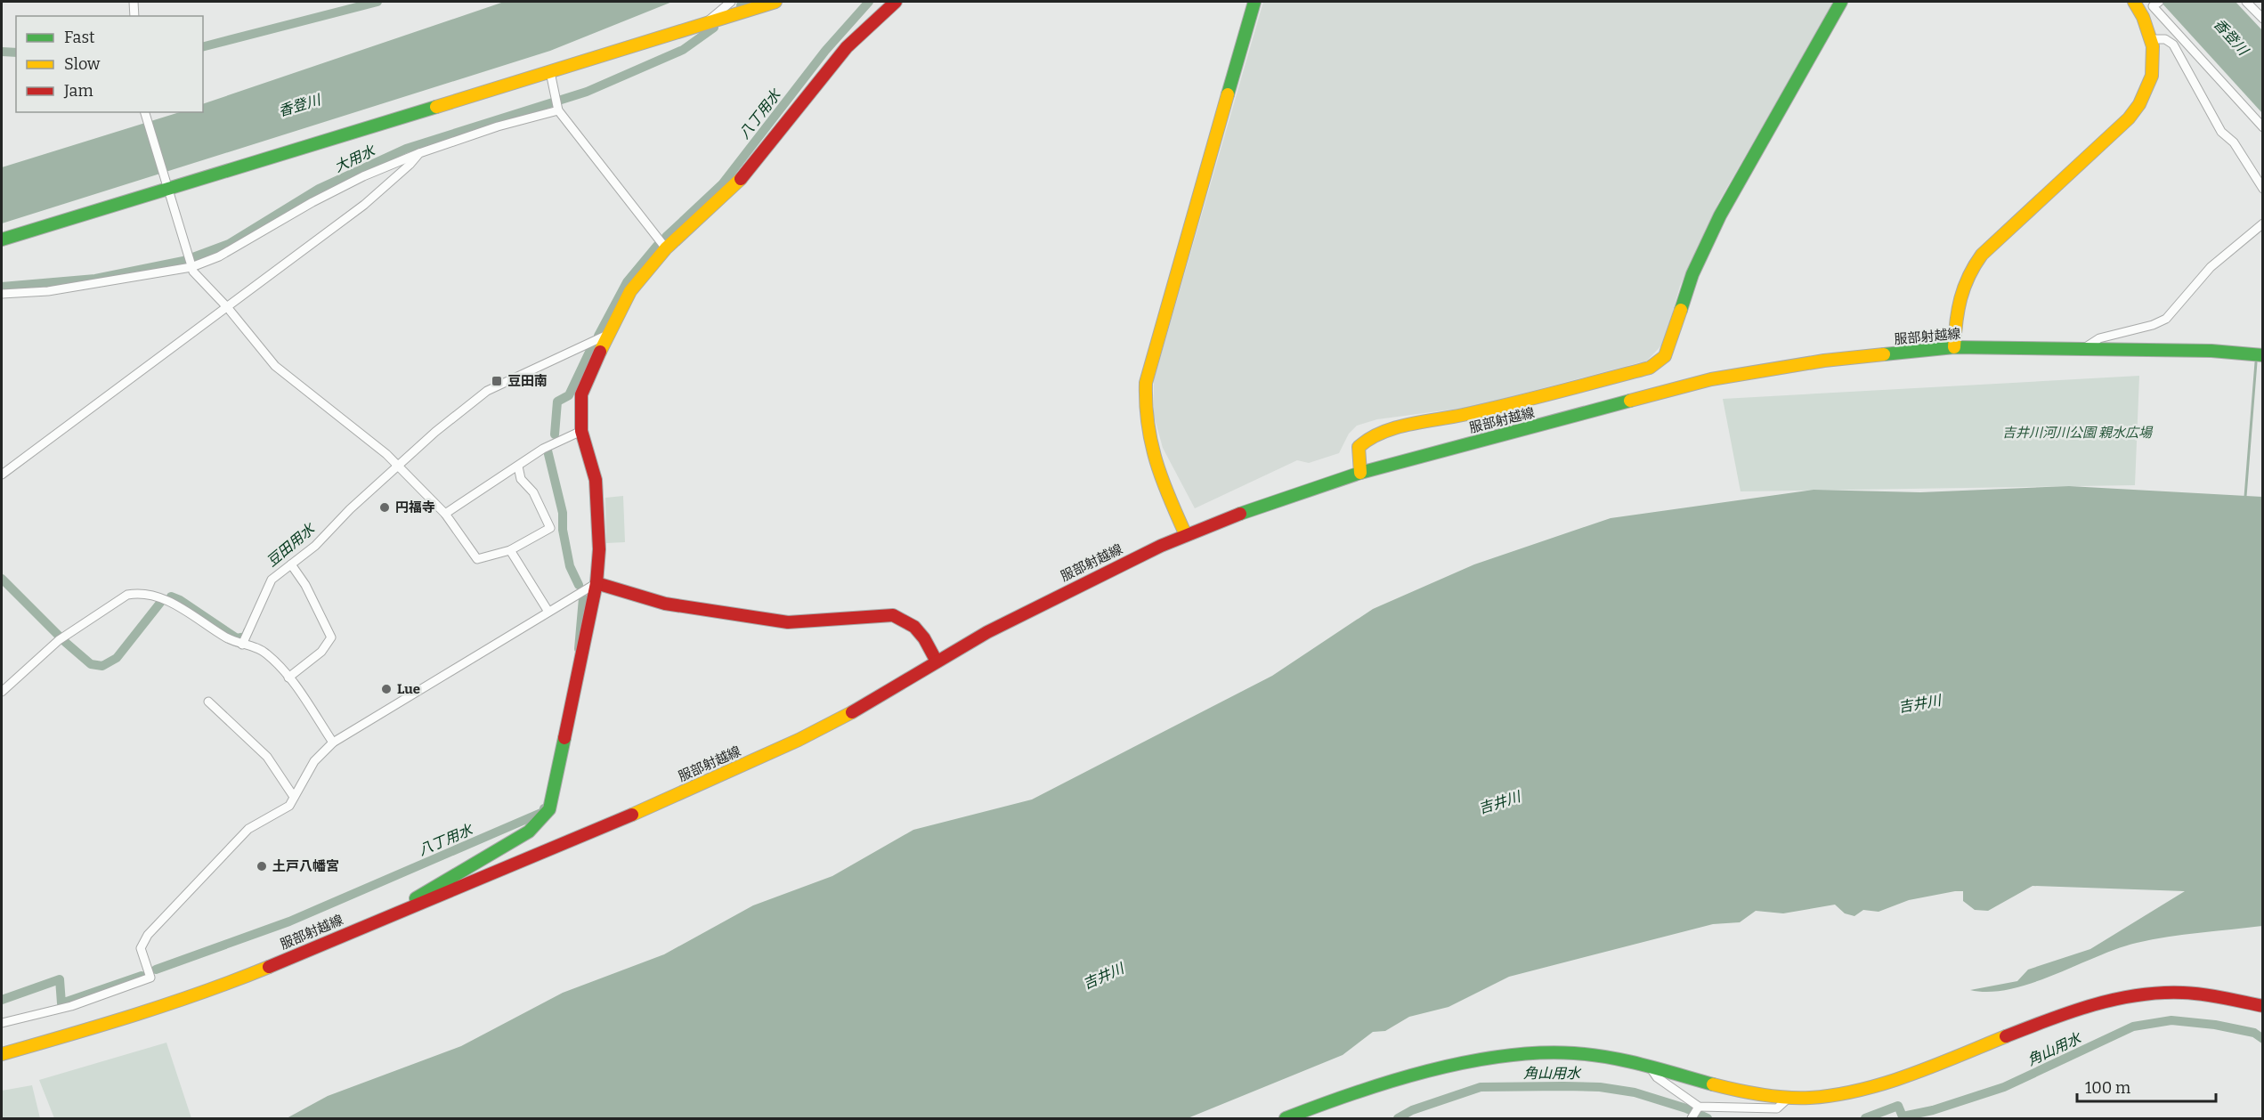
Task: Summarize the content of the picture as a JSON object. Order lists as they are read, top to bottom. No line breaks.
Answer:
{"streets":{"street":["服部射越線"]},"water":["香登川","八丁用水","大用水","豆田用水","吉井川","角山用水"],"parks":["吉井川河川公園 親水広場"],"places":{"transit":["豆田南"],"other":["円福寺","Lue","土戸八幡宮"]},"legend":["Fast","Slow","Jam"],"scale_bar":"100 m"}
